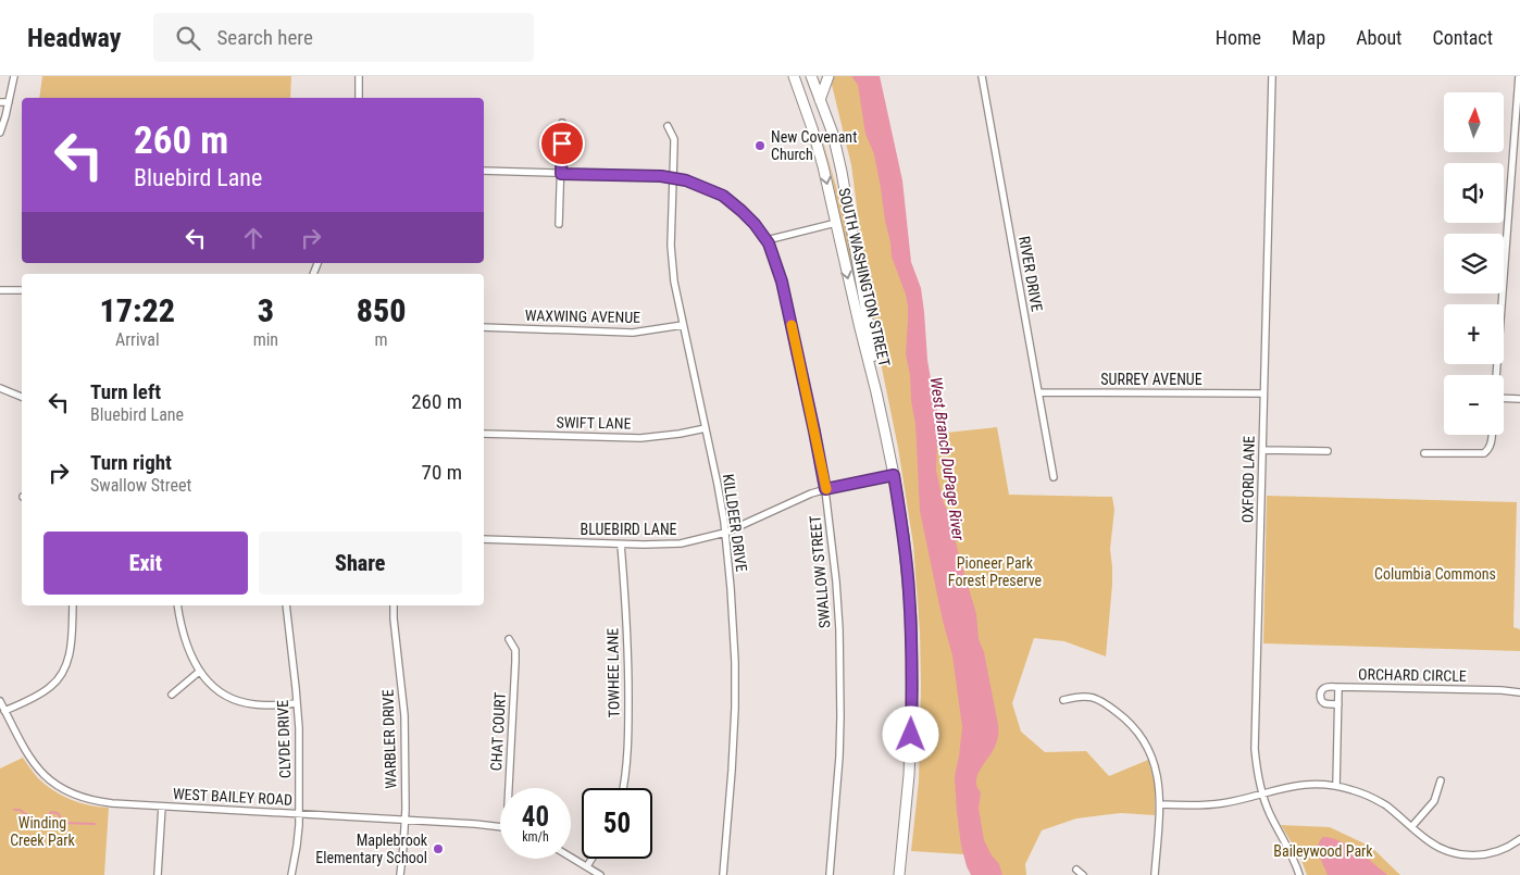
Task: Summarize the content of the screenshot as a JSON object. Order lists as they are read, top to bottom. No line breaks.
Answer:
{"streets":{"main road":["SOUTH WASHINGTON STREET"],"street":["RIVER DRIVE","WAXWING AVENUE","SURREY AVENUE","SWIFT LANE","OXFORD LANE","KILLDEER DRIVE","BLUEBIRD LANE","SWALLOW STREET","TOWHEE LANE","ORCHARD CIRCLE","CHAT COURT","CLYDE DRIVE","WARBLER DRIVE","WEST BAILEY ROAD"]},"crossings":[["RIVER DRIVE","SURREY AVENUE"],["SOUTH WASHINGTON STREET","BLUEBIRD LANE"],["WAXWING AVENUE","KILLDEER DRIVE"],["SURREY AVENUE","OXFORD LANE"],["SWIFT LANE","KILLDEER DRIVE"],["KILLDEER DRIVE","BLUEBIRD LANE"],["KILLDEER DRIVE","SWALLOW STREET"],["BLUEBIRD LANE","SWALLOW STREET"],["BLUEBIRD LANE","TOWHEE LANE"],["CLYDE DRIVE","WEST BAILEY ROAD"],["WARBLER DRIVE","WEST BAILEY ROAD"]],"water":["West Branch DuPage River"],"parks":["Pioneer Park Forest Preserve","Columbia Commons","Winding Creek Park","Baileywood Park"],"places":["New Covenant Church","Maplebrook Elementary School"],"north":"top","page":{"header":"Headway","search":"Search here","nav":["Home","Map","About","Contact"],"map_buttons":["+","−"],"turn":["260 m","Bluebird Lane"],"eta":["17:22","Arrival","3","min","850","m"],"list":[{"name":"Turn left","note":"Bluebird Lane","value":"260 m"},{"name":"Turn right","note":"Swallow Street","value":"70 m"}],"buttons":["Exit","Share"],"speed":"40 km/h","limit":"50"}}
